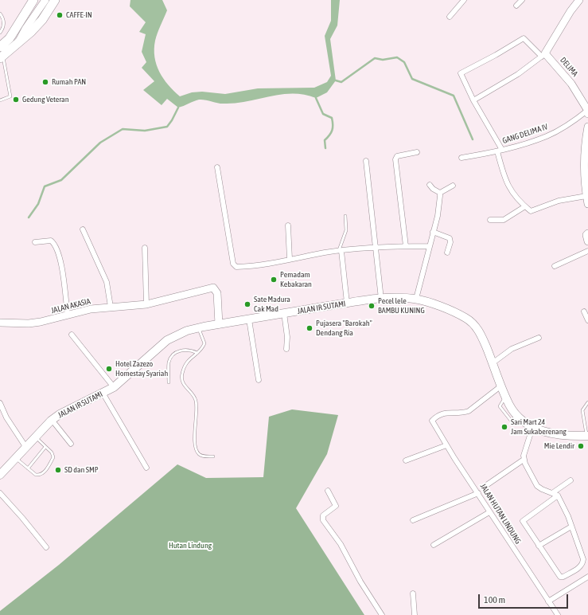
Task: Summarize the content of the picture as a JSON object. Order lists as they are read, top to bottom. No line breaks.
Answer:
{"streets":{"main road":["JALAN IR SUTAMI"],"street":["DELIMA","GANG DELIMA IV","JALAN AKASIA","JALAN HUTAN LINDUNG"]},"crossings":[["DELIMA","GANG DELIMA IV"],["JALAN AKASIA","JALAN IR SUTAMI"],["JALAN IR SUTAMI","JALAN HUTAN LINDUNG"]],"parks":["Hutan Lindung"],"places":["CAFFE-IN","Rumah PAN","Gedung Veteran","Pemadam Kebakaran","Sate Madura Cak Mad","Pecel lele BAMBU KUNING","Pujasera \"Barokah\" Dendang Ria","Hotel Zazezo Homestay Syariah","Sari Mart 24 Jam Sukaberenang","Mie Lendir","SD dan SMP"],"scale_bar":"100 m"}
